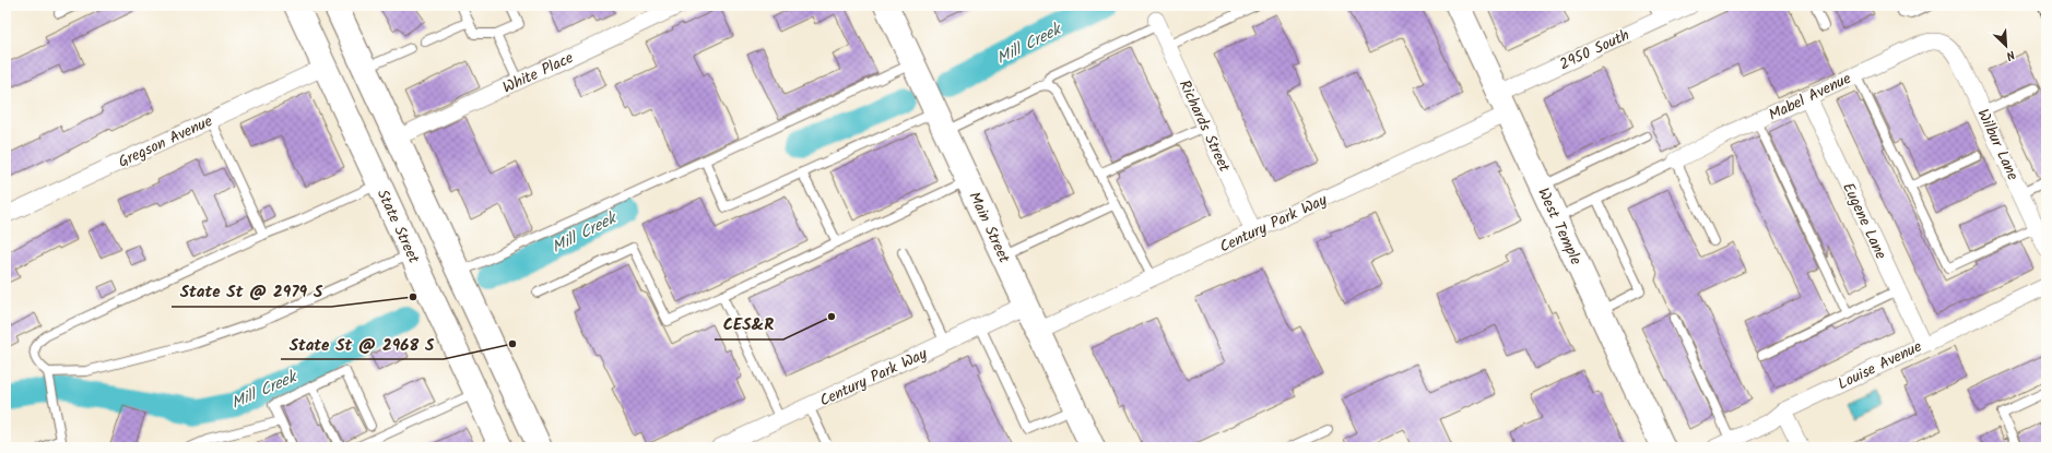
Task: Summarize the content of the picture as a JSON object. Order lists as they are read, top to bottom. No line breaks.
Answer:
{"streets":{"main road":["State Street","West Temple","Main Street"],"street":["2950 South","White Place","Mabel Avenue","Richards Street","Gregson Avenue","Wilbur Lane","Eugene Lane","Century Park Way","Louise Avenue"]},"crossings":[["2950 South","Century Park Way"],["2950 South","West Temple"],["Mabel Avenue","Wilbur Lane"],["Mabel Avenue","Eugene Lane"],["Richards Street","Century Park Way"],["Gregson Avenue","State Street"],["Eugene Lane","Louise Avenue"],["Century Park Way","West Temple"],["Century Park Way","Main Street"]],"water":["Mill Creek"],"places":["State St @ 2979 S","CES&R","State St @ 2968 S"],"north":"bottom right"}
